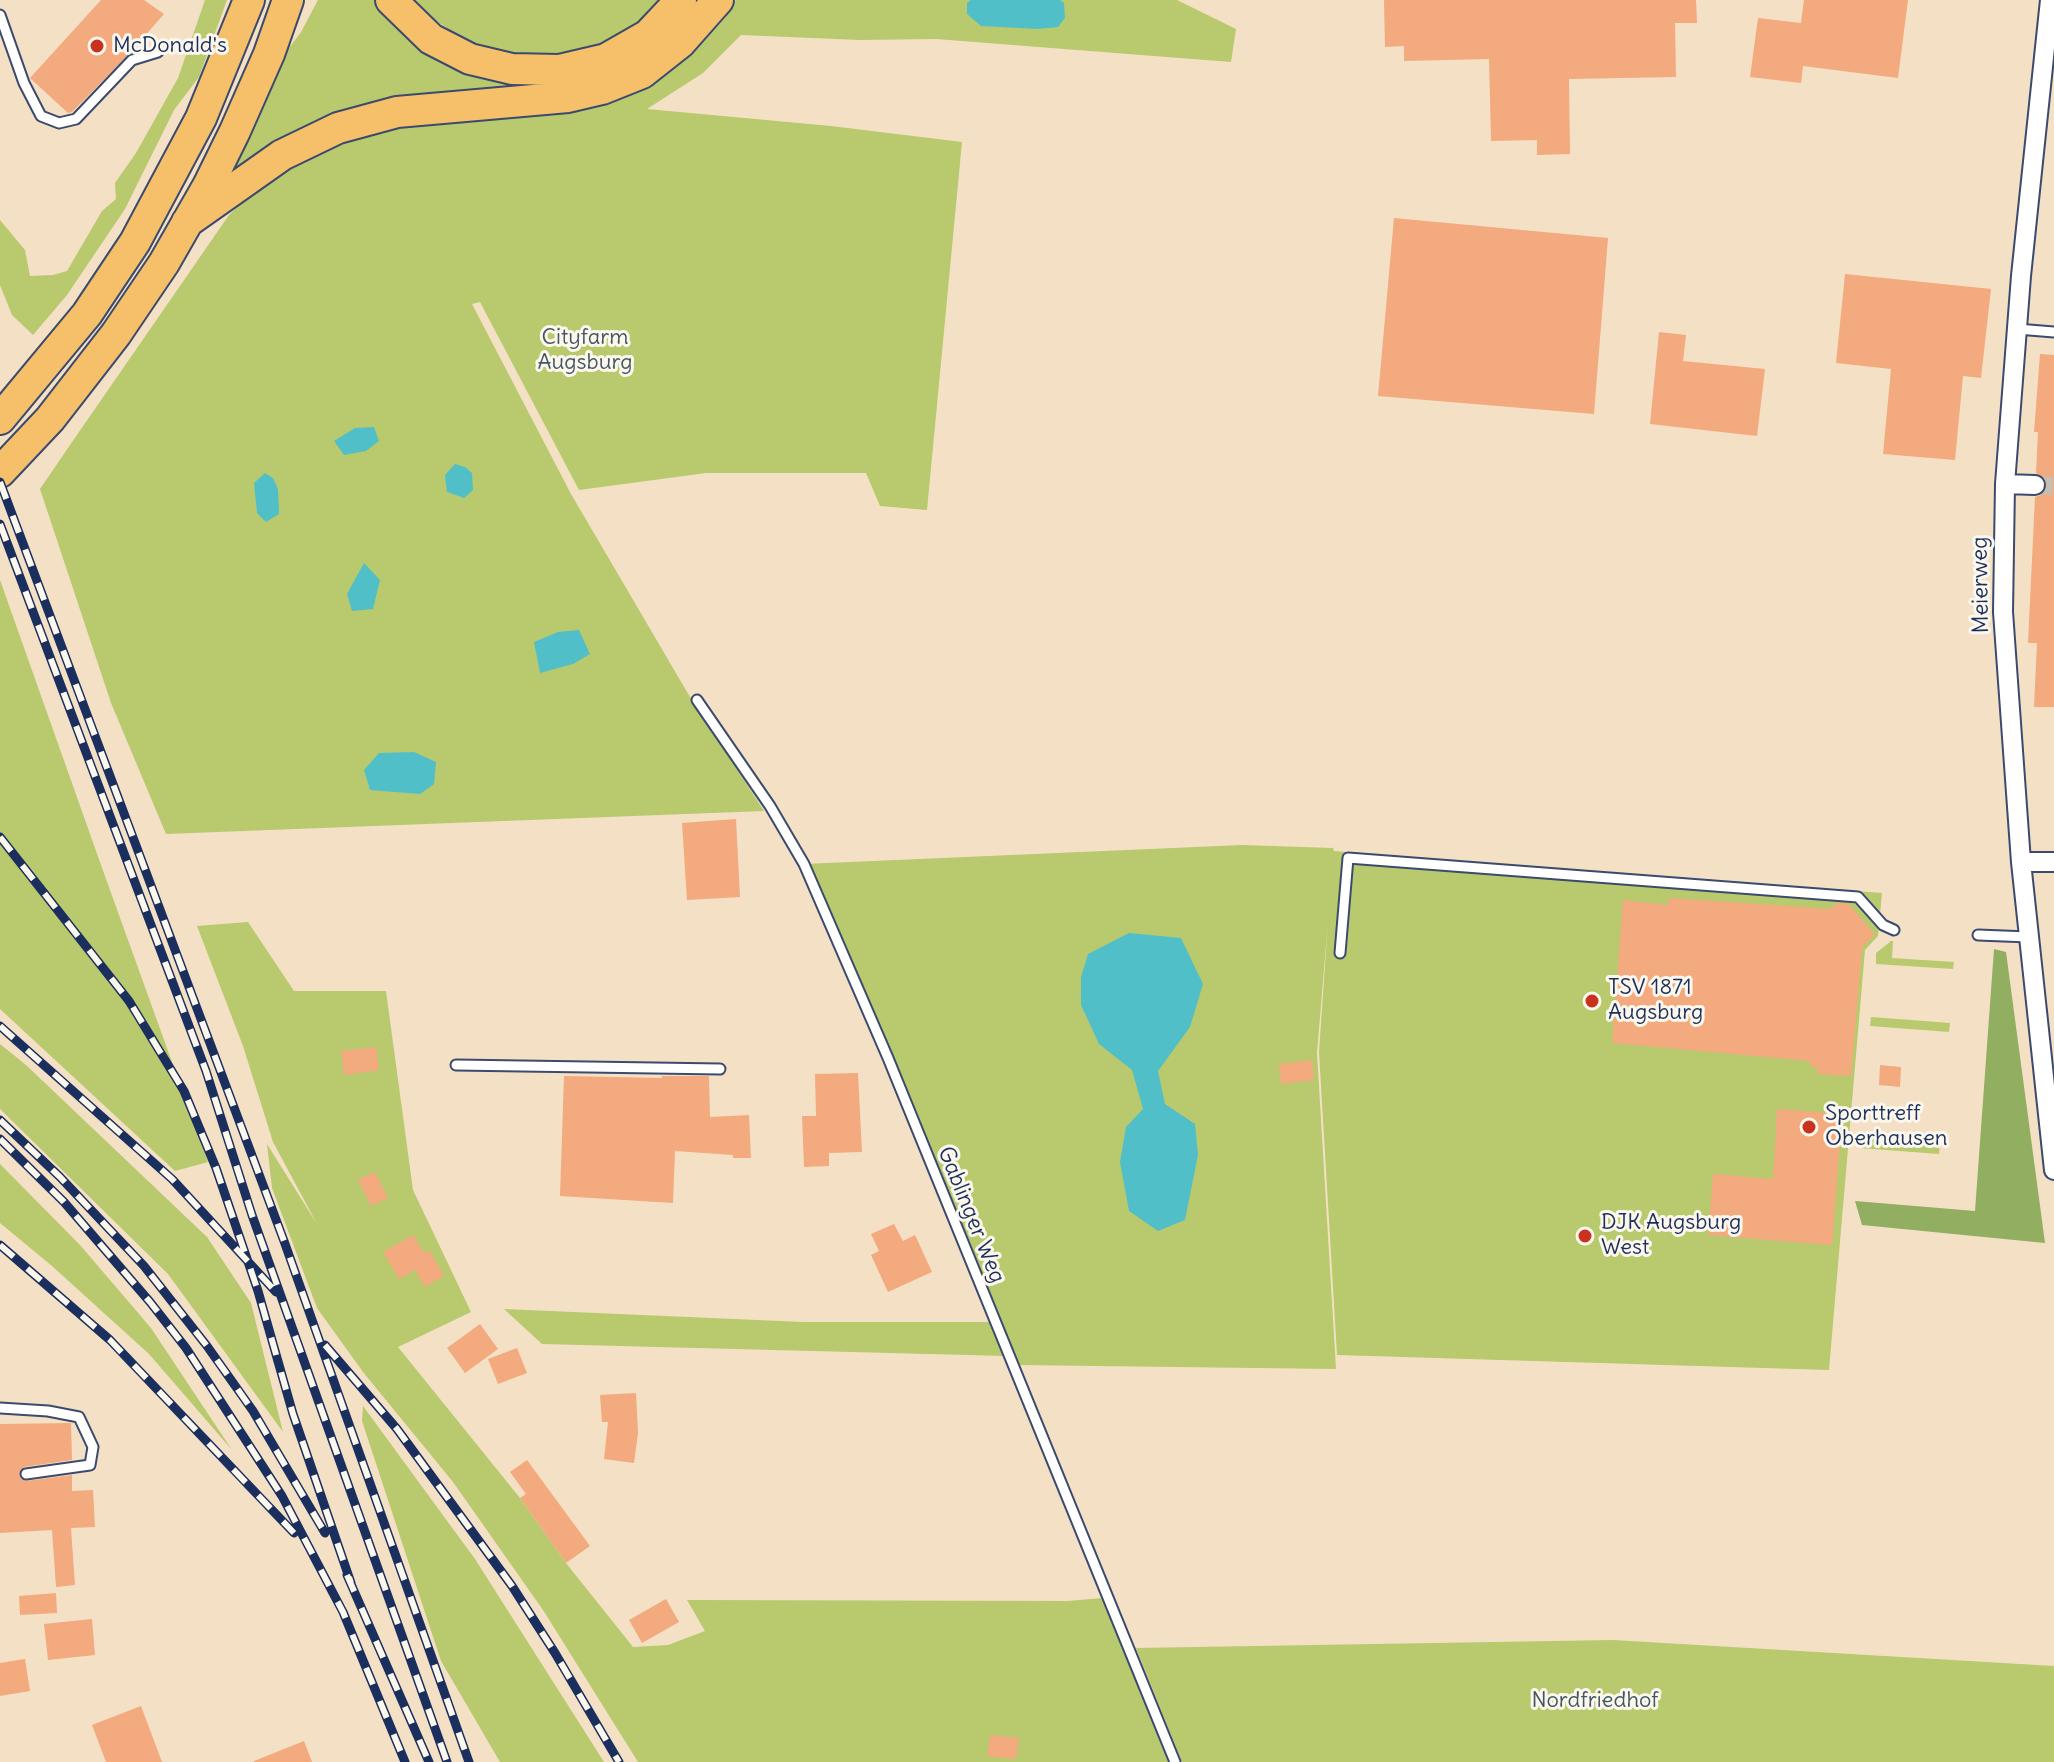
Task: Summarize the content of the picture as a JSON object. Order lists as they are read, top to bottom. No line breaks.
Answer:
{"streets":{"street":["Meierweg"],"lane":["Gablinger Weg"]},"parks":["Cityfarm Augsburg","Nordfriedhof"],"places":["McDonald's","TSV 1871 Augsburg","Sporttreff Oberhausen","DJK Augsburg West"]}
